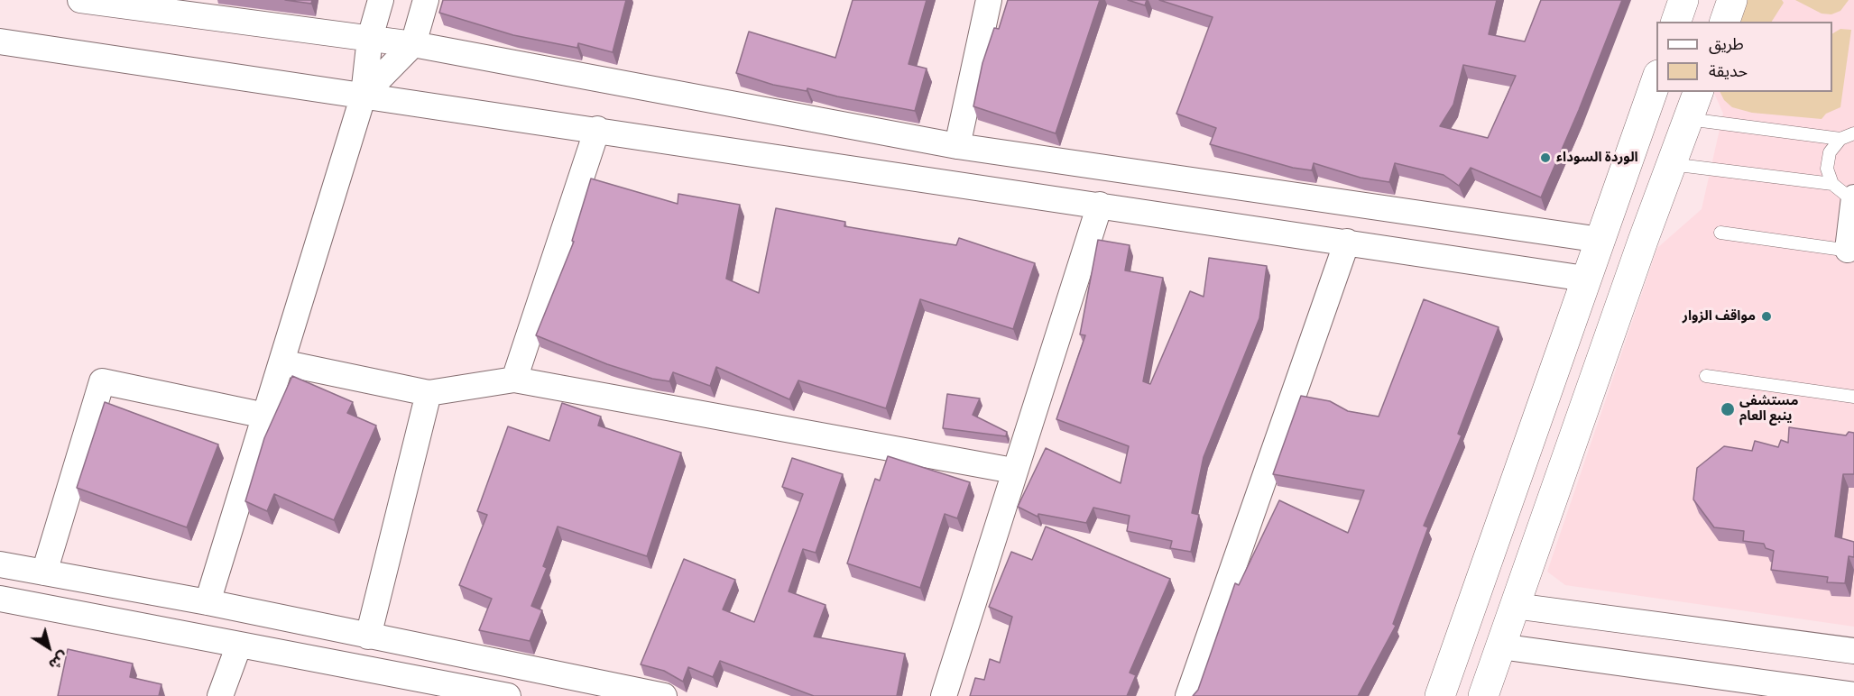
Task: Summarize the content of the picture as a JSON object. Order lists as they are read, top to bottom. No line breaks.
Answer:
{"places":["الوردة السوداء","مواقف الزوار","مستشفى ينبع العام"],"legend":["طريق","حديقة"],"north":"bottom right"}
